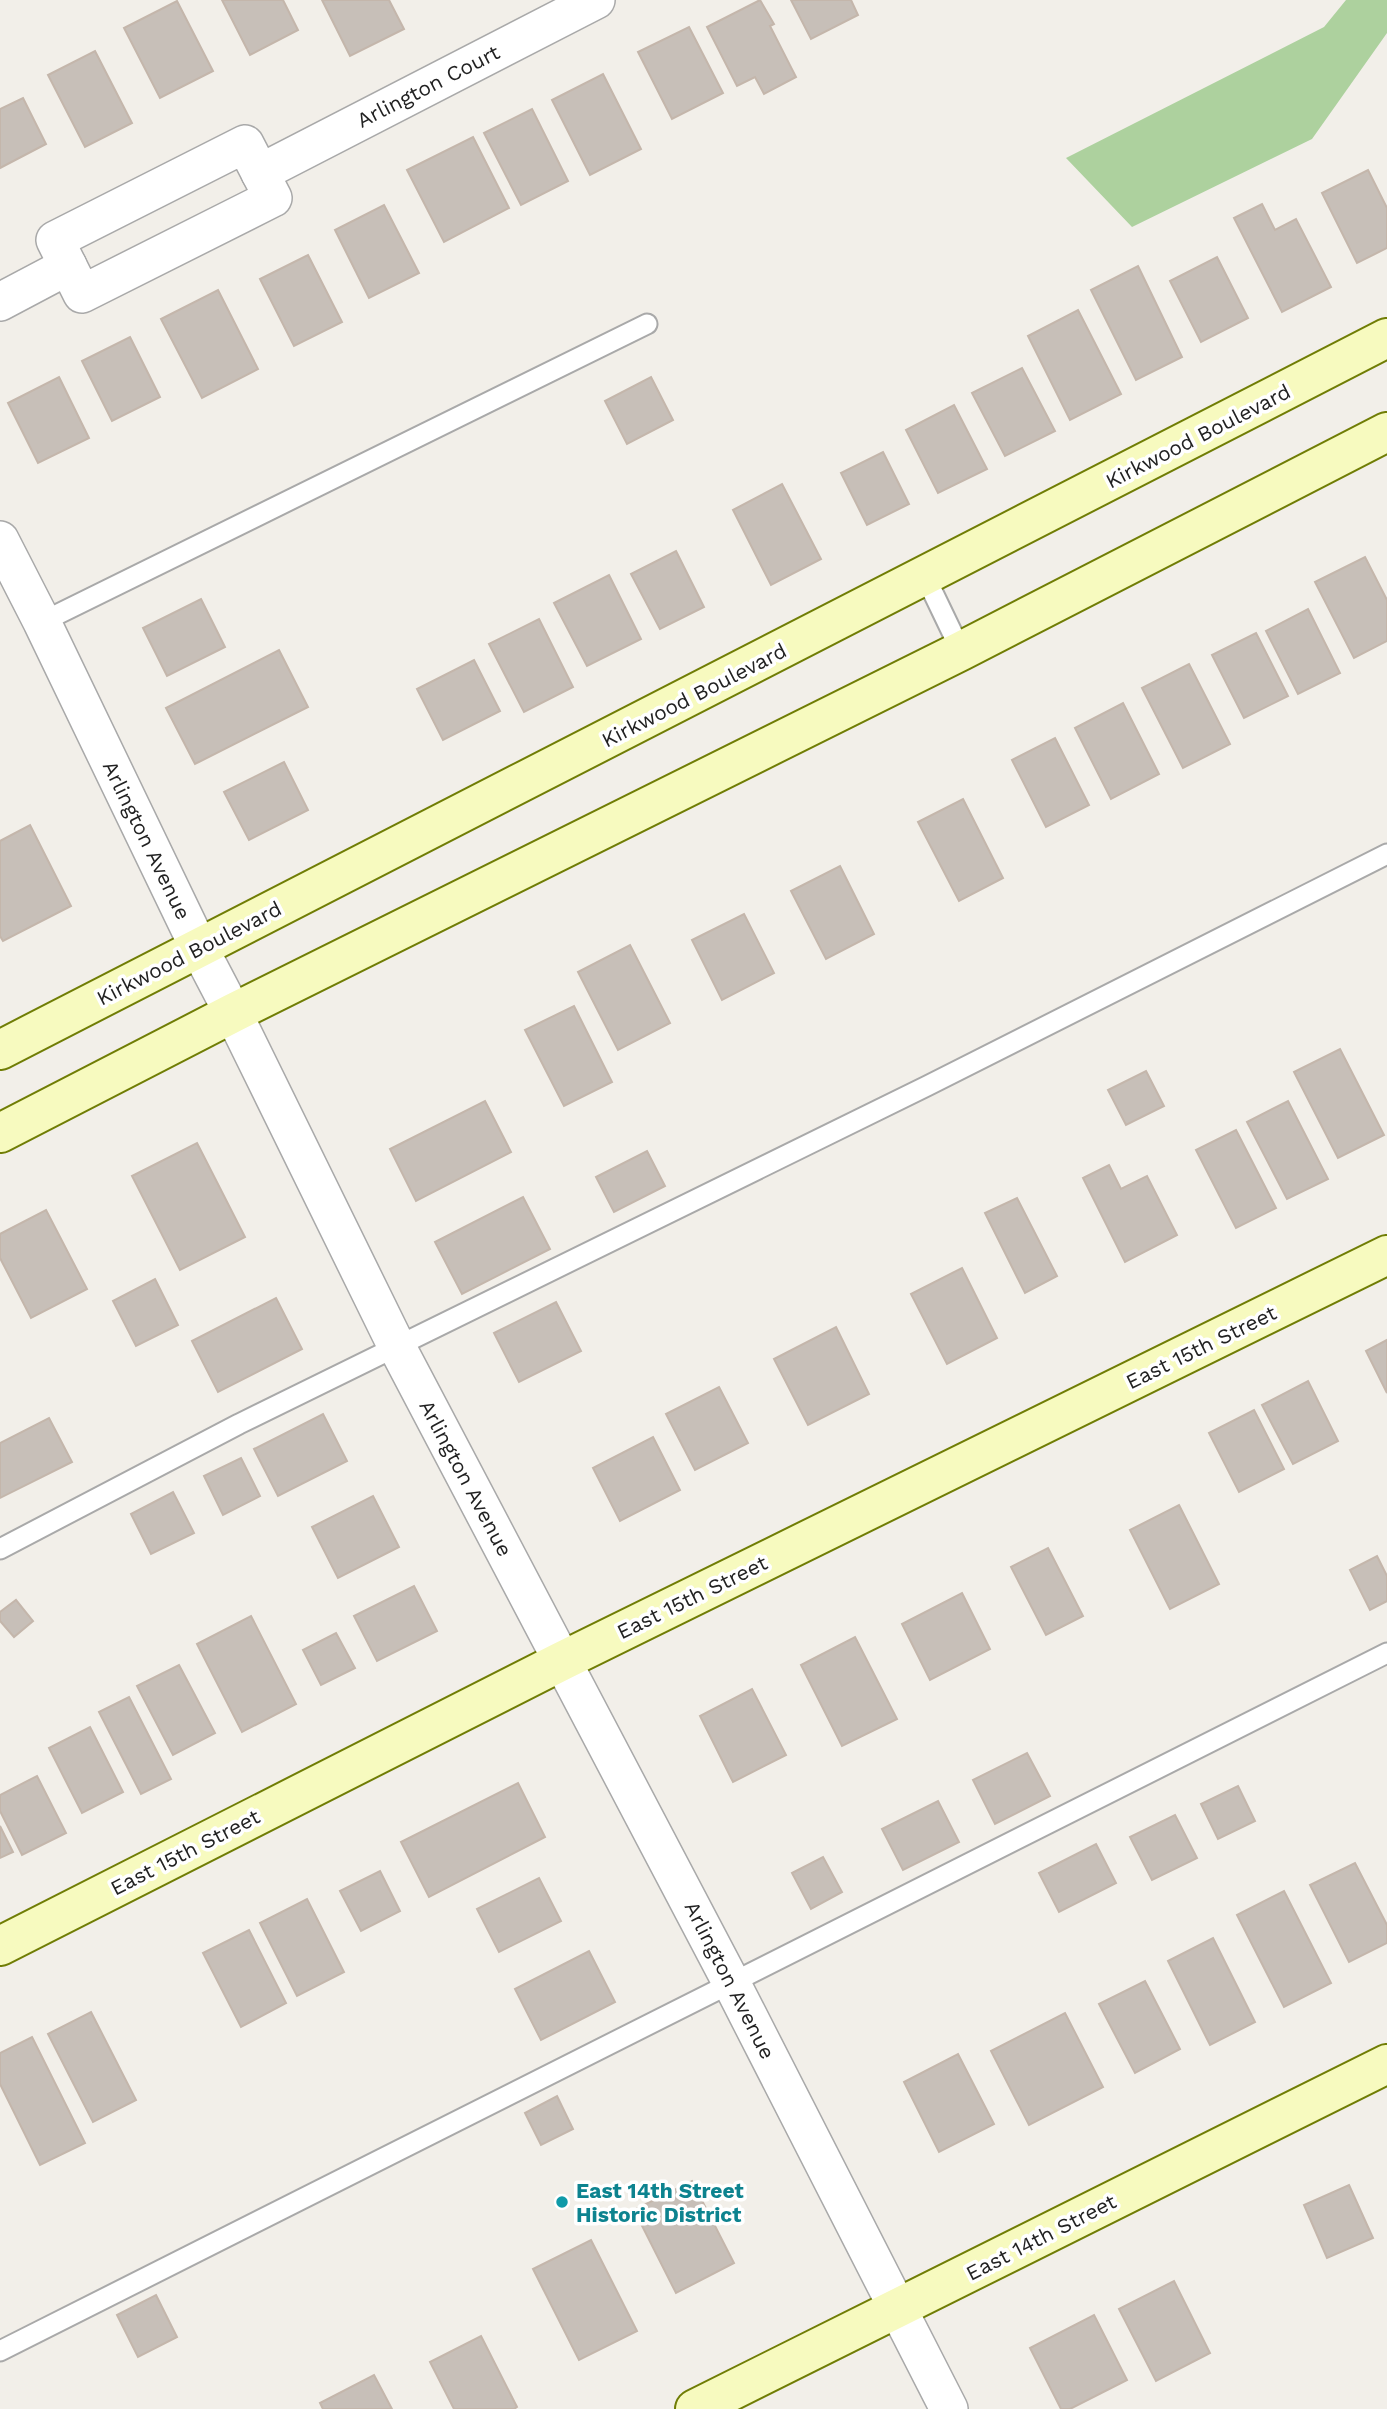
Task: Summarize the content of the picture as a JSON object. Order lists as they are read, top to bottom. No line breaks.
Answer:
{"streets":{"street":["Arlington Court","Kirkwood Boulevard","Arlington Avenue","East 15th Street","East 14th Street"]},"crossings":[["Kirkwood Boulevard","Arlington Avenue"],["Arlington Avenue","East 15th Street"],["Arlington Avenue","East 14th Street"]],"places":["East 14th Street Historic District"]}
